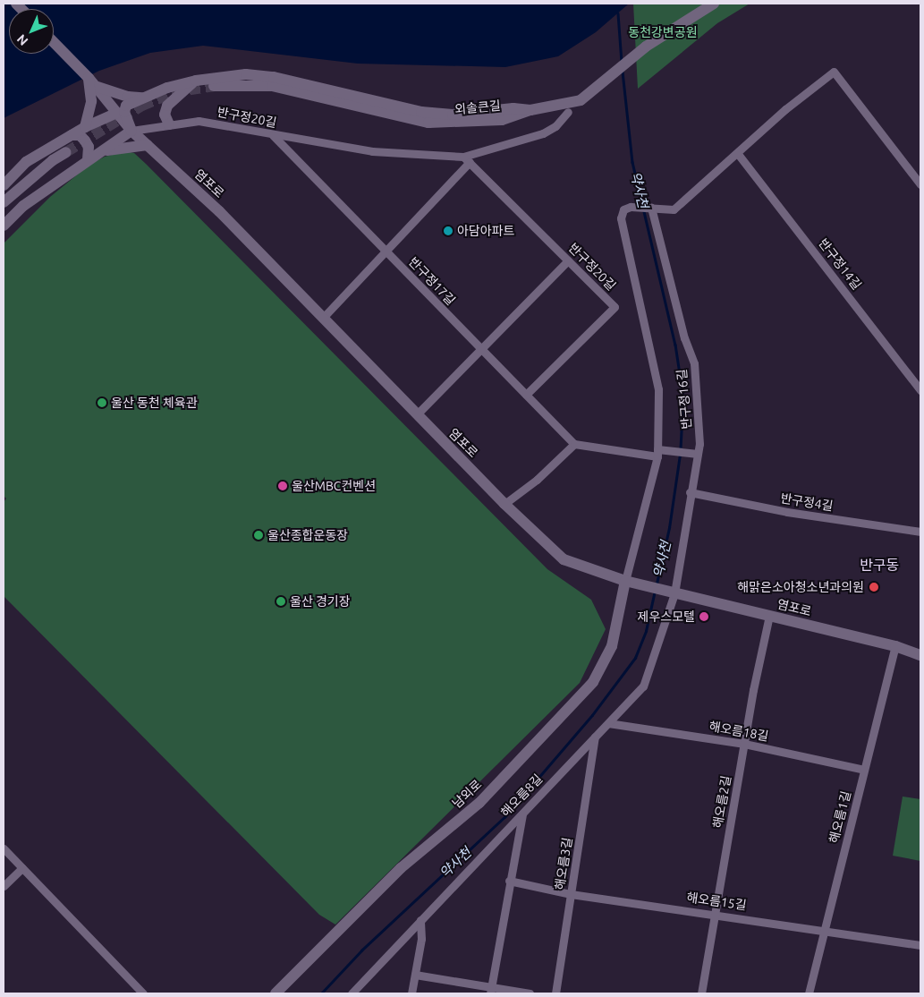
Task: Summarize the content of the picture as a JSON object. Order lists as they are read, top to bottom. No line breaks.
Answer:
{"streets":{"main road":["외솔큰길","염포로","남외로"],"street":["반구정20길","반구정14길","반구정17길","반구정16길","반구정4길","해오름18길","해오름8길","해오름2길","해오름1길","해오름3길","해오름15길"]},"crossings":[["반구정20길","염포로"],["반구정20길","반구정17길"],["염포로","반구정16길"],["염포로","남외로"],["염포로","해오름8길"],["염포로","해오름2길"],["염포로","해오름1길"],["반구정16길","반구정4길"],["반구정16길","남외로"],["반구정16길","해오름8길"],["해오름18길","해오름8길"],["해오름18길","해오름2길"],["해오름18길","해오름1길"],["해오름8길","해오름3길"],["해오름2길","해오름15길"],["해오름1길","해오름15길"],["해오름3길","해오름15길"]],"districts":["반구동"],"water":["약사천"],"parks":["동천강변공원"],"places":["아담아파트","울산 동천 체육관","울산MBC컨벤션","울산종합운동장","해맑은소아청소년과의원","울산 경기장","제우스모텔"],"north":"bottom left"}
